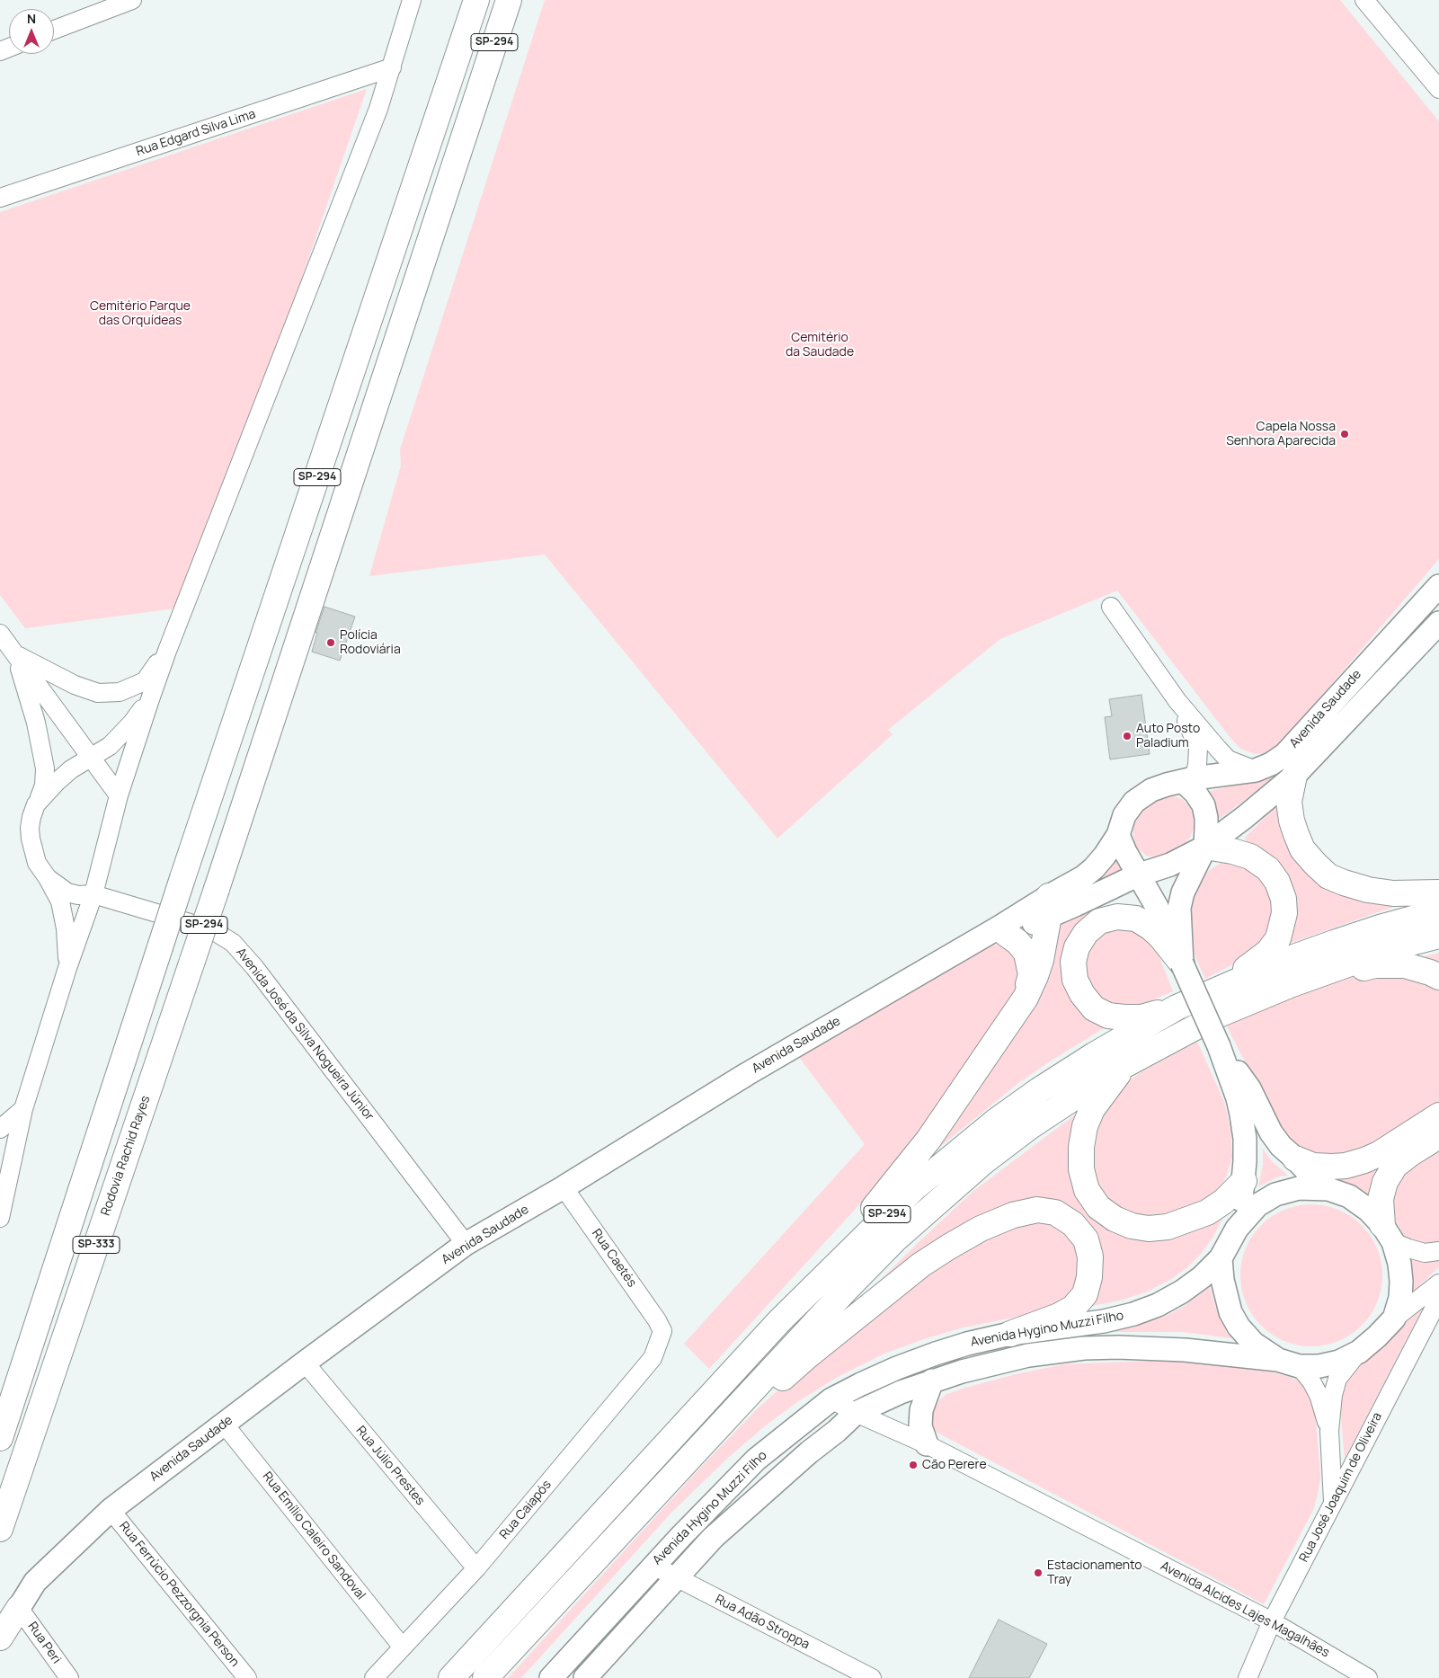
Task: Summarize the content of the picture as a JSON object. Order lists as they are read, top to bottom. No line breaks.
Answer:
{"streets":{"highway":["SP-294","Rodovia Rachid Rayes","SP-333"],"main road":["Avenida Saudade","Avenida Hygino Muzzi Filho"],"street":["Rua Edgard Silva Lima","Avenida José da Silva Nogueira Júnior","Rua Caetés","Rua Júlio Prestes","Rua José Joaquim de Oliveira","Rua Caiapós","Rua Emílio Caleiro Sandoval","Rua Ferrúcio Pezzorgnia Person","Avenida Alcides Lajes Magalhães","Rua Adão Stroppa","Rua Peri"]},"crossings":[["SP-294","Rodovia Rachid Rayes"],["SP-294","SP-333"],["Avenida Saudade","Avenida José da Silva Nogueira Júnior"],["Avenida Saudade","Rua Caetés"],["Avenida Saudade","Rua Júlio Prestes"],["Avenida Saudade","Rua Emílio Caleiro Sandoval"],["Avenida Saudade","Rua Ferrúcio Pezzorgnia Person"],["Avenida Saudade","Rua Peri"],["Rua Caetés","Rua Caiapós"],["Avenida Hygino Muzzi Filho","Avenida Alcides Lajes Magalhães"],["Avenida Hygino Muzzi Filho","Rua Adão Stroppa"],["Rua Júlio Prestes","Rua Caiapós"],["Rua José Joaquim de Oliveira","Avenida Alcides Lajes Magalhães"],["Rua Caiapós","Rua Emílio Caleiro Sandoval"]],"parks":["Cemitério Parque das Orquídeas","Cemitério da Saudade"],"places":["Capela Nossa Senhora Aparecida","Polícia Rodoviária","Auto Posto Paladium","Cão Perere","Estacionamento Tray"],"north":"top"}
